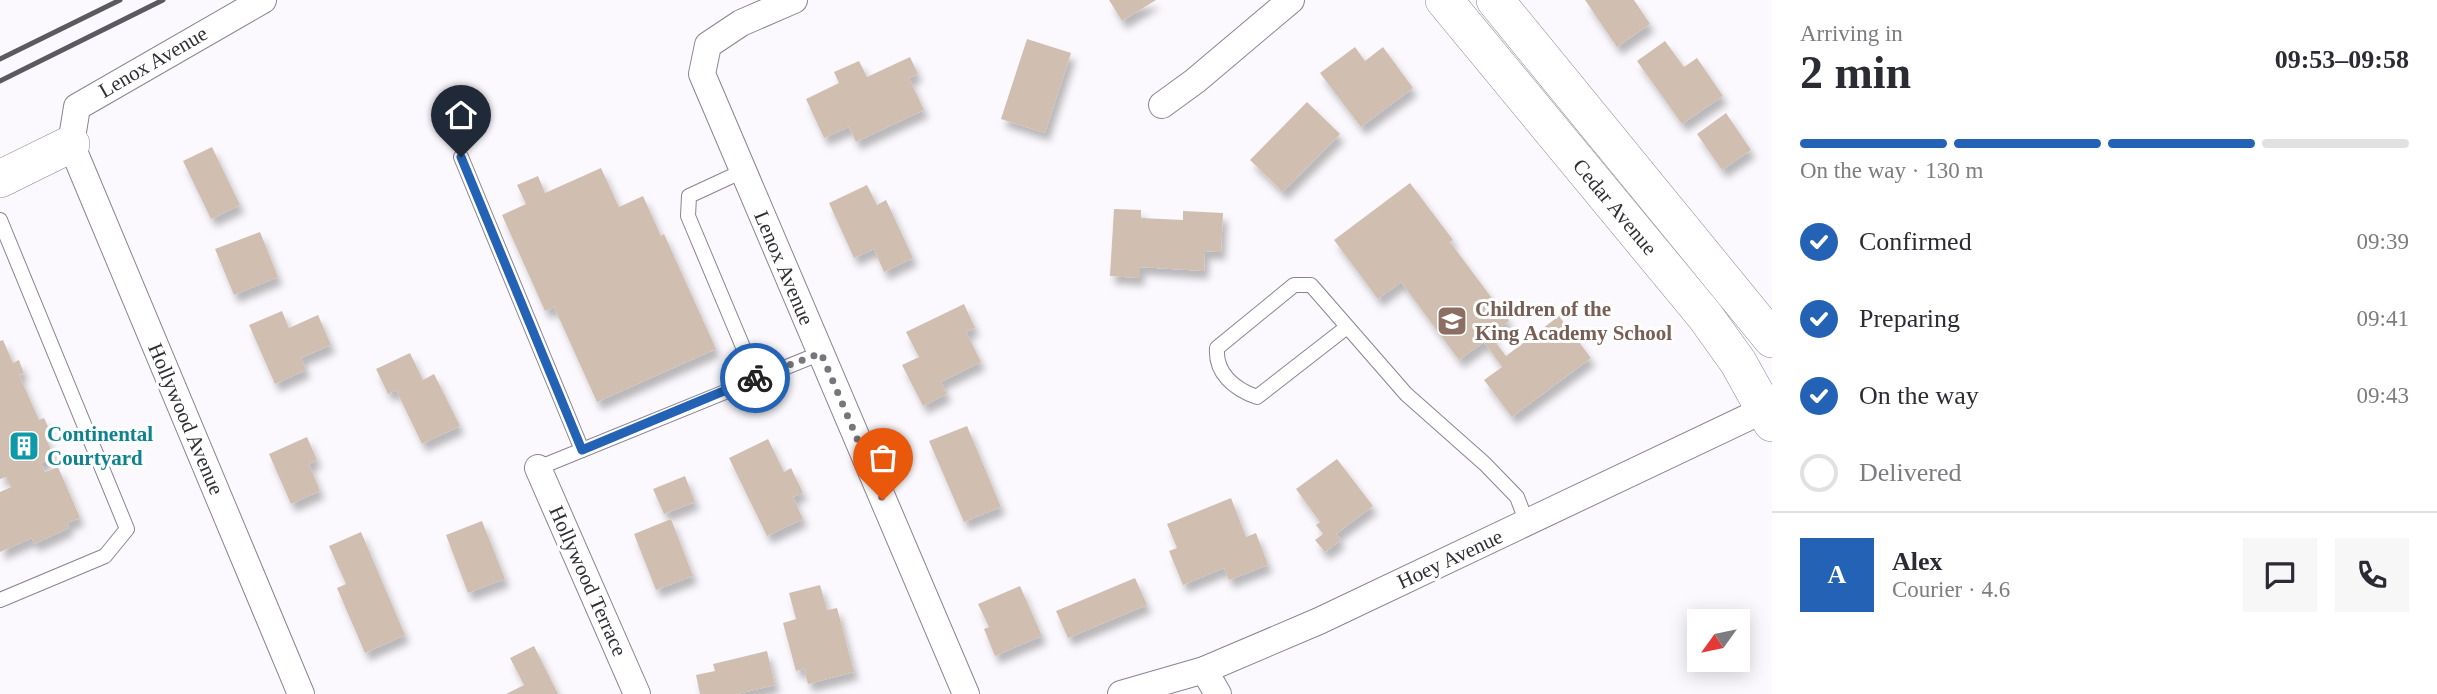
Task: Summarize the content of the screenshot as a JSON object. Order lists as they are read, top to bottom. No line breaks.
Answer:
{"streets":{"main road":["Cedar Avenue"],"street":["Lenox Avenue","Hollywood Avenue","Hoey Avenue","Hollywood Terrace"]},"crossings":[["Lenox Avenue","Hollywood Avenue"],["Cedar Avenue","Hoey Avenue"]],"places":{"school or university":["Children of the King Academy School"],"building":["Continental Courtyard"]},"north":"bottom left","page":{"heading":["2 min","Arriving in","09:53–09:58"],"panel":["Alex","Courier · 4.6"],"bar":"On the way · 130 m","list":[["Confirmed","09:39"],["Preparing","09:41"],["On the way","09:43"],"Delivered"],"round":"A"}}
